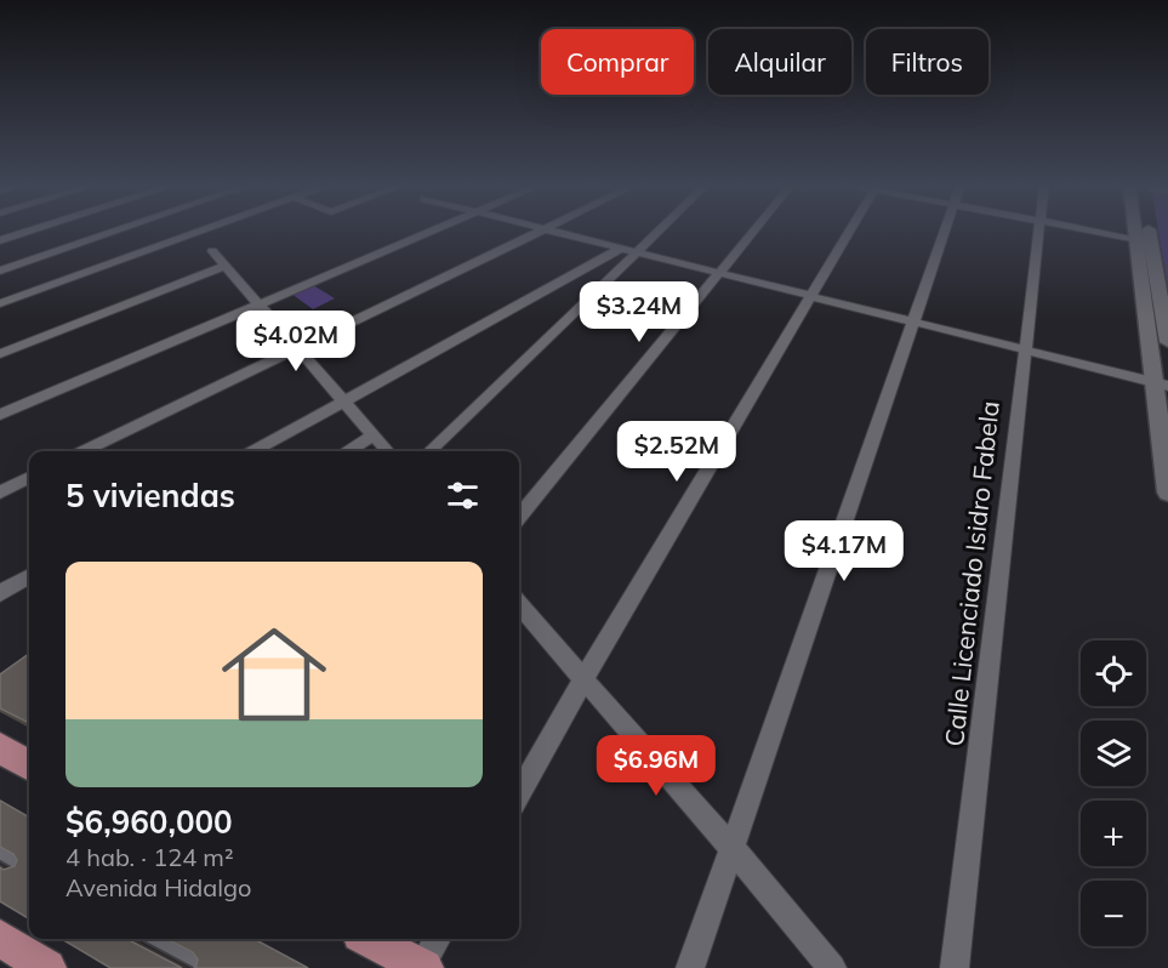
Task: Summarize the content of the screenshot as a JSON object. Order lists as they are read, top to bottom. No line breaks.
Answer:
{"streets":{"street":["Calle Licenciado Isidro Fabela"]},"page":{"chip":["Comprar","Alquilar","Filtros"],"price":["$3.24M","$4.02M","$2.52M","$4.17M","$6.96M"],"heading":"5 viviendas","list":[{"name":"$6,960,000","note":"4 hab. · 124 m² · Avenida Hidalgo"}],"map_buttons":["+","−"]}}
